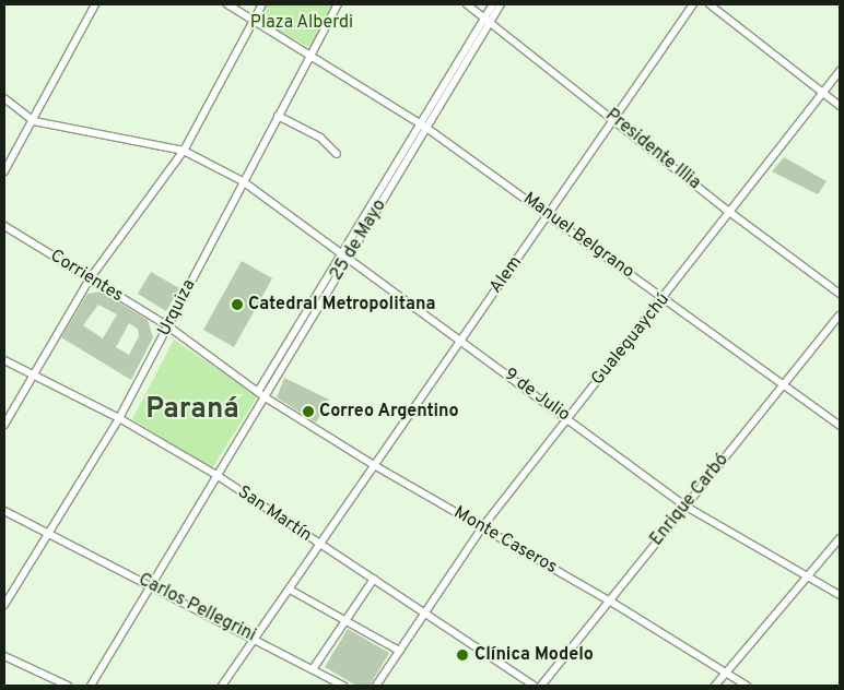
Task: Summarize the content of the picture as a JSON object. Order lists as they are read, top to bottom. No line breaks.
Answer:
{"streets":{"street":["Presidente Illia","Manuel Belgrano","25 de Mayo","Alem","Corrientes","Urquiza","Gualeguaychú","9 de Julio","Enrique Carbó","San Martín","Monte Caseros","Carlos Pellegrini"]},"crossings":[["Presidente Illia","25 de Mayo"],["Presidente Illia","Alem"],["Presidente Illia","Gualeguaychú"],["Manuel Belgrano","25 de Mayo"],["Manuel Belgrano","Alem"],["Manuel Belgrano","Urquiza"],["Manuel Belgrano","Gualeguaychú"],["Manuel Belgrano","Enrique Carbó"],["25 de Mayo","Corrientes"],["25 de Mayo","9 de Julio"],["25 de Mayo","San Martín"],["25 de Mayo","Monte Caseros"],["25 de Mayo","Carlos Pellegrini"],["Alem","9 de Julio"],["Alem","San Martín"],["Alem","Monte Caseros"],["Alem","Carlos Pellegrini"],["Corrientes","Urquiza"],["Corrientes","Monte Caseros"],["Urquiza","9 de Julio"],["Urquiza","San Martín"],["Urquiza","Carlos Pellegrini"],["Gualeguaychú","9 de Julio"],["Gualeguaychú","San Martín"],["Gualeguaychú","Monte Caseros"],["9 de Julio","Enrique Carbó"],["Enrique Carbó","Monte Caseros"]],"districts":["Paraná"],"parks":["Plaza Alberdi"],"places":["Catedral Metropolitana","Correo Argentino","Clínica Modelo"]}
